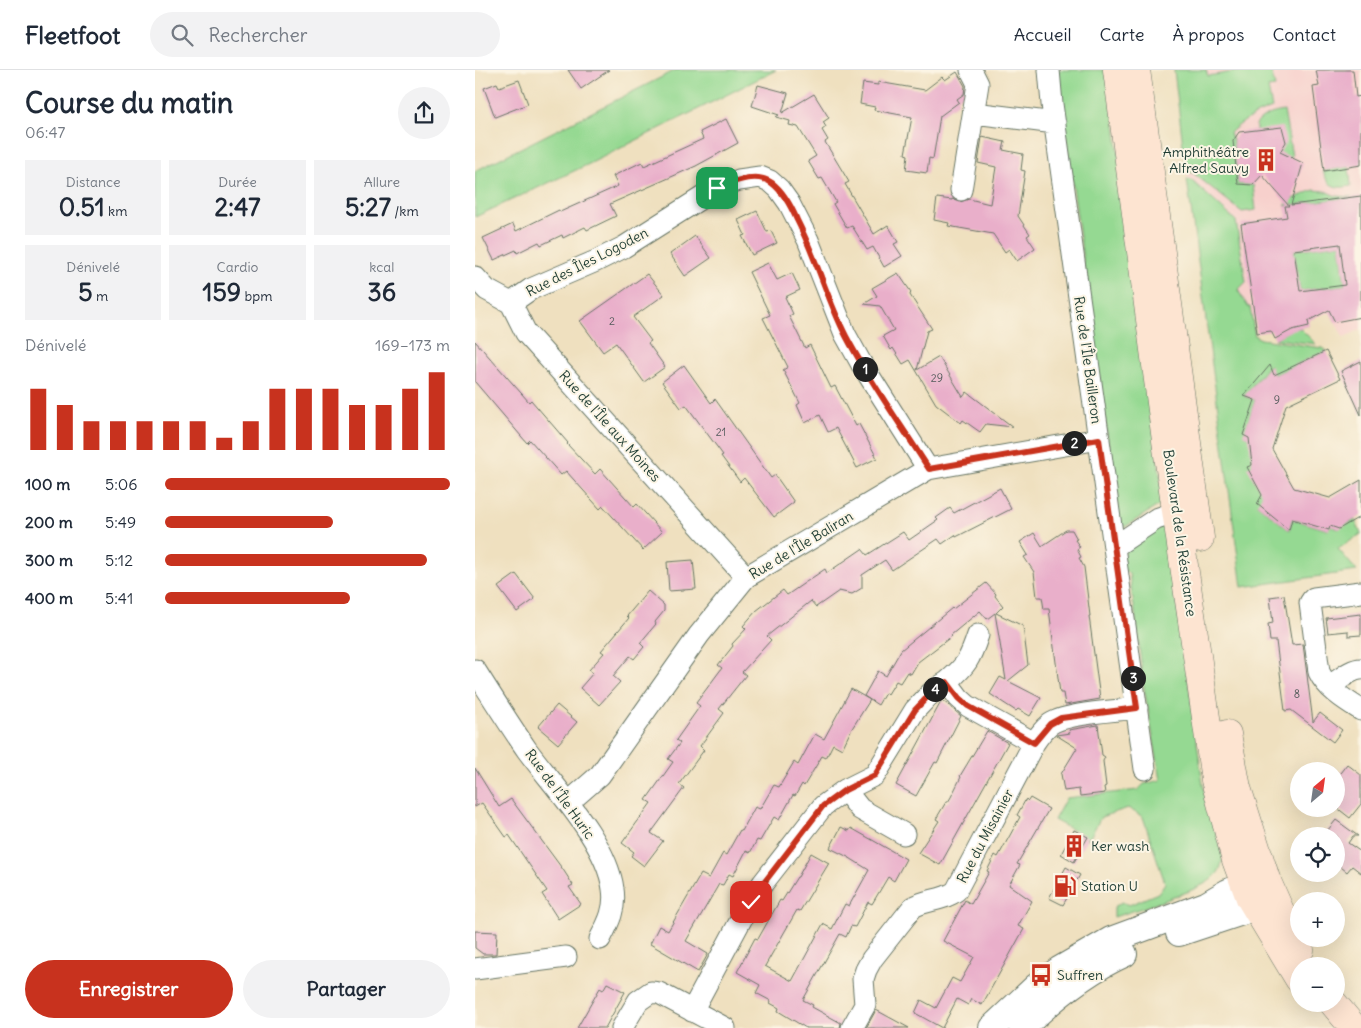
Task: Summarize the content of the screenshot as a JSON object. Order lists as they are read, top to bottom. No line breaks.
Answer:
{"streets":{"main road":["Boulevard de la Résistance"],"street":["Rue des Îles Logoden","Rue de l'Île Bailleron","Rue de l'Île aux Moines","Rue de l'Île Baliran","Rue de l'Île Huric","Rue du Misainier"]},"crossings":[["Rue des Îles Logoden","Rue de l'Île aux Moines"],["Rue des Îles Logoden","Rue de l'Île Baliran"],["Rue de l'Île Bailleron","Rue de l'Île Baliran"],["Rue de l'Île Bailleron","Rue du Misainier"],["Rue de l'Île aux Moines","Rue de l'Île Baliran"],["Rue de l'Île Baliran","Rue de l'Île Huric"]],"places":{"building":["Amphithéâtre Alfred Sauvy","Ker wash"],"fuel station":["Station U"],"bus stop":["Suffren"]},"house_numbers":["2","29","9","21","8"],"north":"top right","page":{"header":"Fleetfoot","search":"Rechercher","nav":["Accueil","Carte","À propos","Contact"],"heading":["Course du matin","06:47"],"stats":[["Distance","0.51 km"],["Durée","2:47"],["Allure","5:27 /km"],["Dénivelé","5 m"],["Cardio","159 bpm"],["kcal","36"]],"chart":["Dénivelé","169–173 m"],"pins":["1","2","3","4"],"list":[{"name":"100 m","note":"5:06"},{"name":"200 m","note":"5:49"},{"name":"300 m","note":"5:12"},{"name":"400 m","note":"5:41"}],"map_buttons":["+","−"],"buttons":["Enregistrer","Partager"]}}
